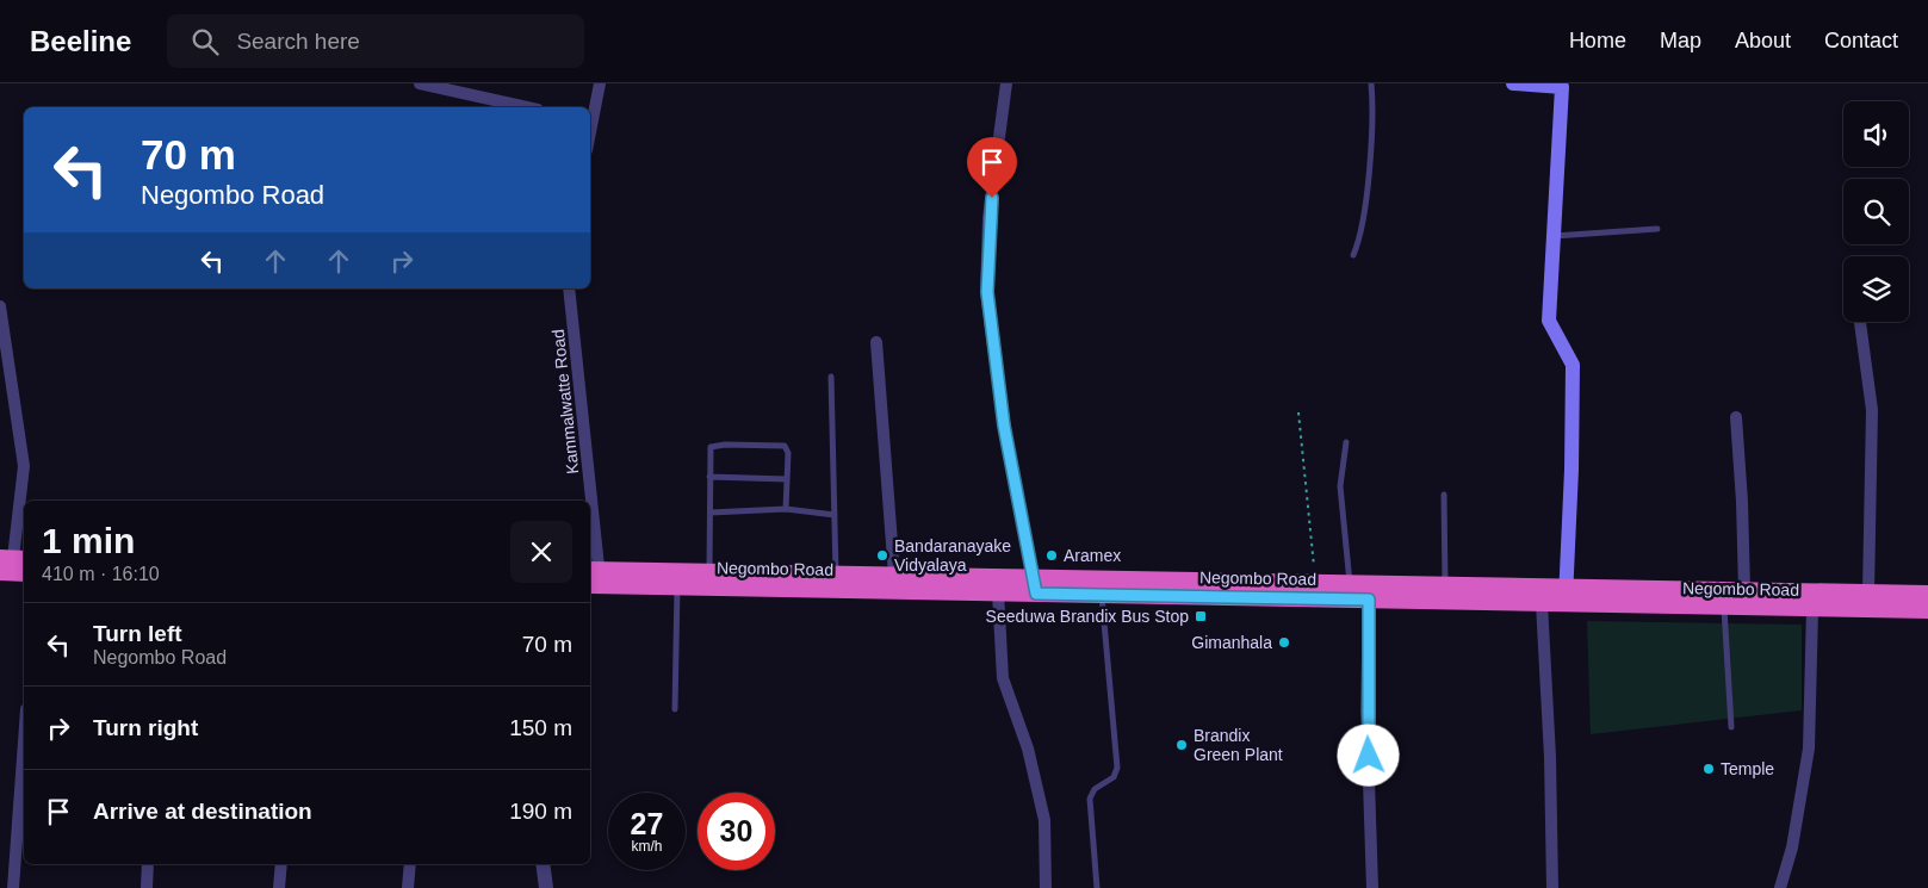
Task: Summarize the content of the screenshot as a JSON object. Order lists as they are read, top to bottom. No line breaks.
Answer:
{"streets":{"highway":["Negombo Road"],"street":["Kammalwatte Road"]},"crossings":[["Kammalwatte Road","Negombo Road"]],"places":{"other":["Bandaranayake Vidyalaya","Aramex","Gimanhala","Brandix Green Plant","Temple"],"transit":["Seeduwa Brandix Bus Stop"]},"page":{"header":"Beeline","search":"Search here","nav":["Home","Map","About","Contact"],"turn":["70 m","Negombo Road"],"heading":["1 min","410 m · 16:10"],"list":[{"name":"Turn left","note":"Negombo Road","value":"70 m"},{"name":"Turn right","value":"150 m"},{"name":"Arrive at destination","value":"190 m"}],"speed":"27 km/h","limit":"30"}}
